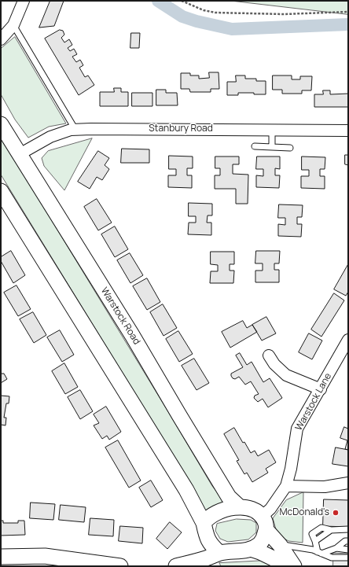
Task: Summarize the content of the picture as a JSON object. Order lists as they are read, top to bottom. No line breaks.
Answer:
{"streets":{"street":["Stanbury Road","Warstock Road","Warstock Lane"]},"crossings":[["Stanbury Road","Warstock Road"],["Warstock Road","Warstock Lane"]],"places":["McDonald's"]}
